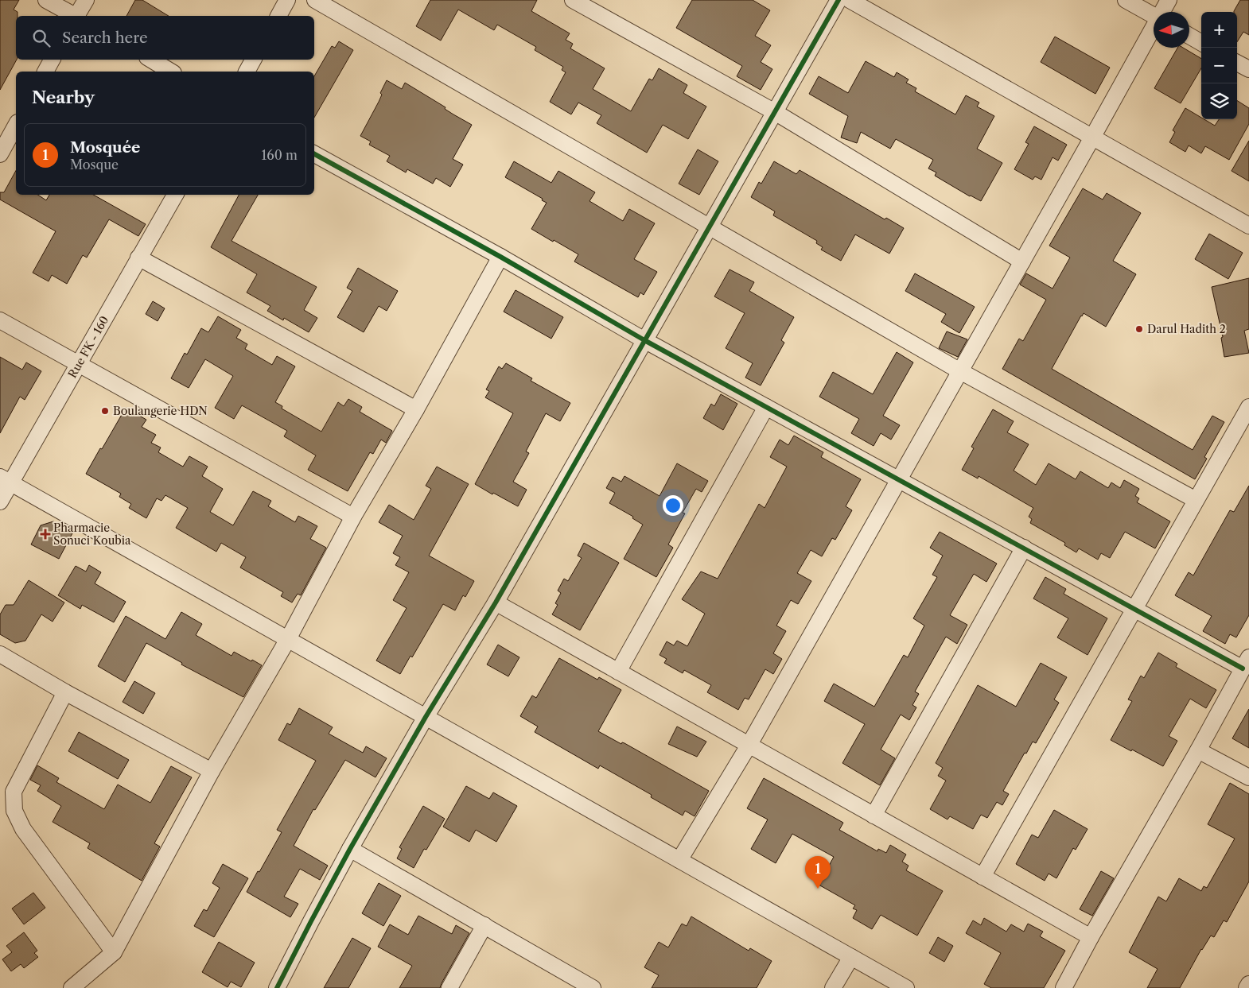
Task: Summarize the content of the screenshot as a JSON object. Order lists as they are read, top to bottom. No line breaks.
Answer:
{"streets":{"street":["Rue FK - 160"]},"places":{"other":["Darul Hadith 2","Boulangerie HDN"],"health":["Pharmacie Sonuci Koubia"]},"north":"left","page":{"map_buttons":["+","−"],"search":"Search here","heading":"Nearby","list":[{"mark":"1","name":"Mosquée","note":"Mosque","value":"160 m"}],"pins":"1"}}
